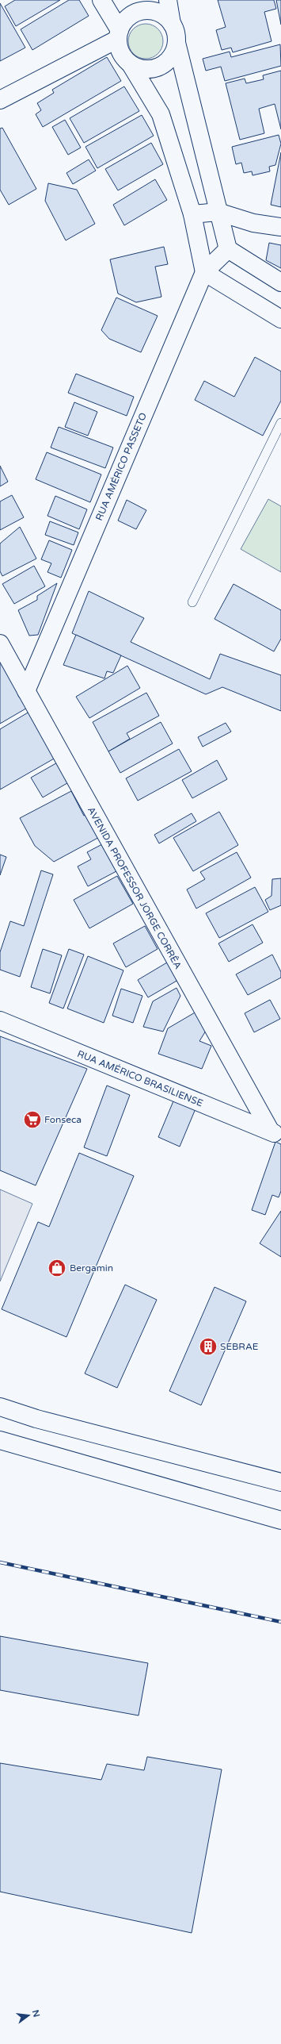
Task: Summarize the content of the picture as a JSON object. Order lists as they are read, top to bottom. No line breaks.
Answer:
{"streets":{"street":["RUA AMÉRICO PASSETO","AVENIDA PROFESSOR JORGE CORRÊA","RUA AMÉRICO BRASILIENSE"]},"crossings":[["RUA AMÉRICO PASSETO","AVENIDA PROFESSOR JORGE CORRÊA"],["AVENIDA PROFESSOR JORGE CORRÊA","RUA AMÉRICO BRASILIENSE"]],"places":{"supermarket":["Fonseca"],"shop":["Bergamin"],"building":["SEBRAE"]},"north":"right"}
